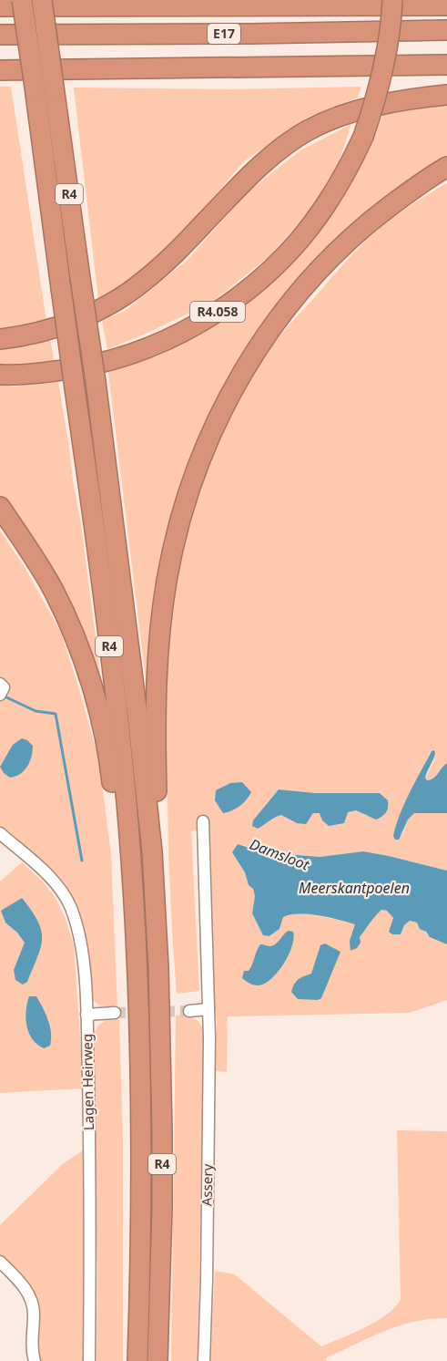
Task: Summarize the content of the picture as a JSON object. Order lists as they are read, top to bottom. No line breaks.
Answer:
{"streets":{"highway":["E17","R4","R4.058"],"street":["Lagen Heirweg","Assery"]},"water":["Damsloot","Meerskantpoelen"]}
